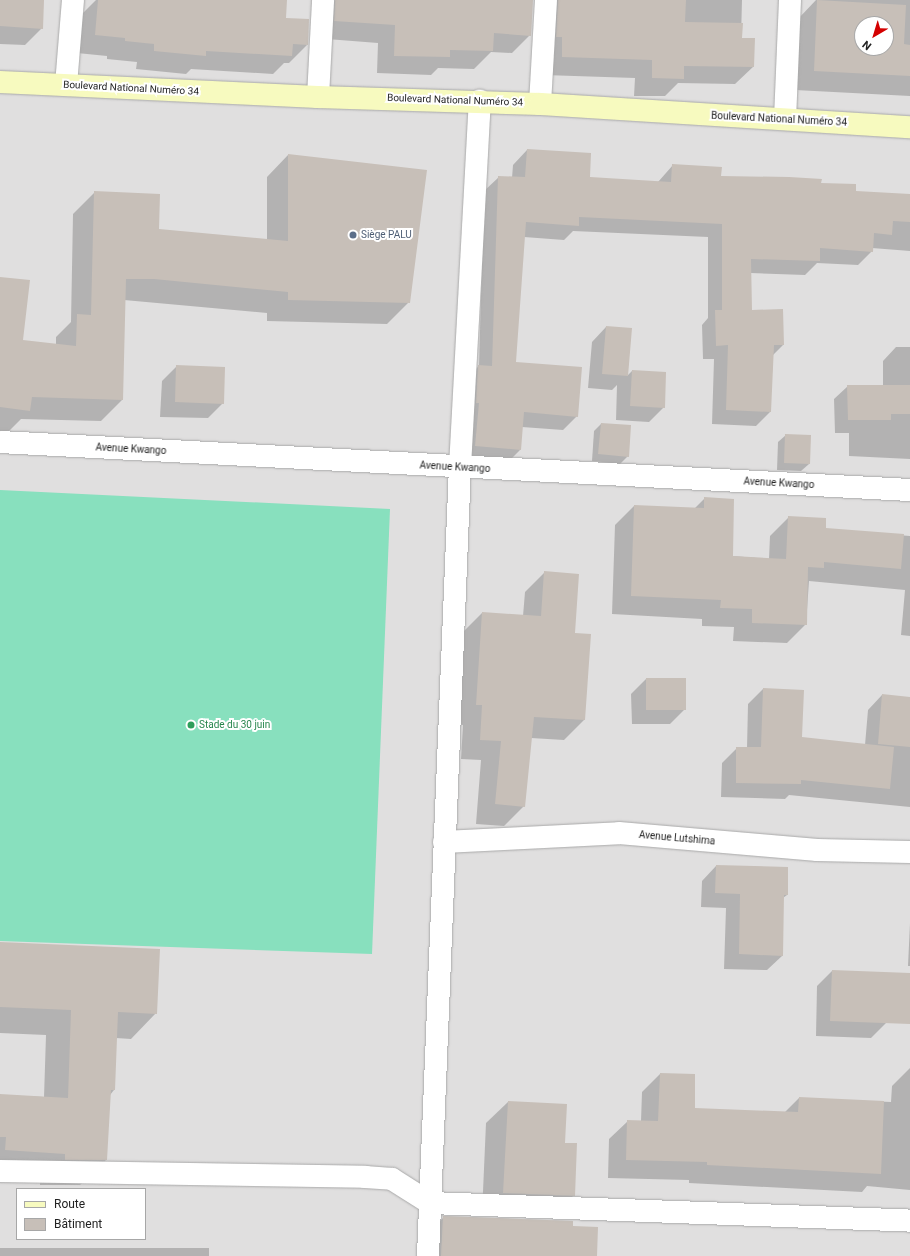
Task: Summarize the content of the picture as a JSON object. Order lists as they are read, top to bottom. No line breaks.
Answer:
{"streets":{"main road":["Boulevard National Numéro 34"],"street":["Avenue Kwango","Avenue Lutshima"]},"places":["Siège PALU","Stade du 30 juin"],"legend":["Route","Bâtiment"],"north":"bottom left"}
